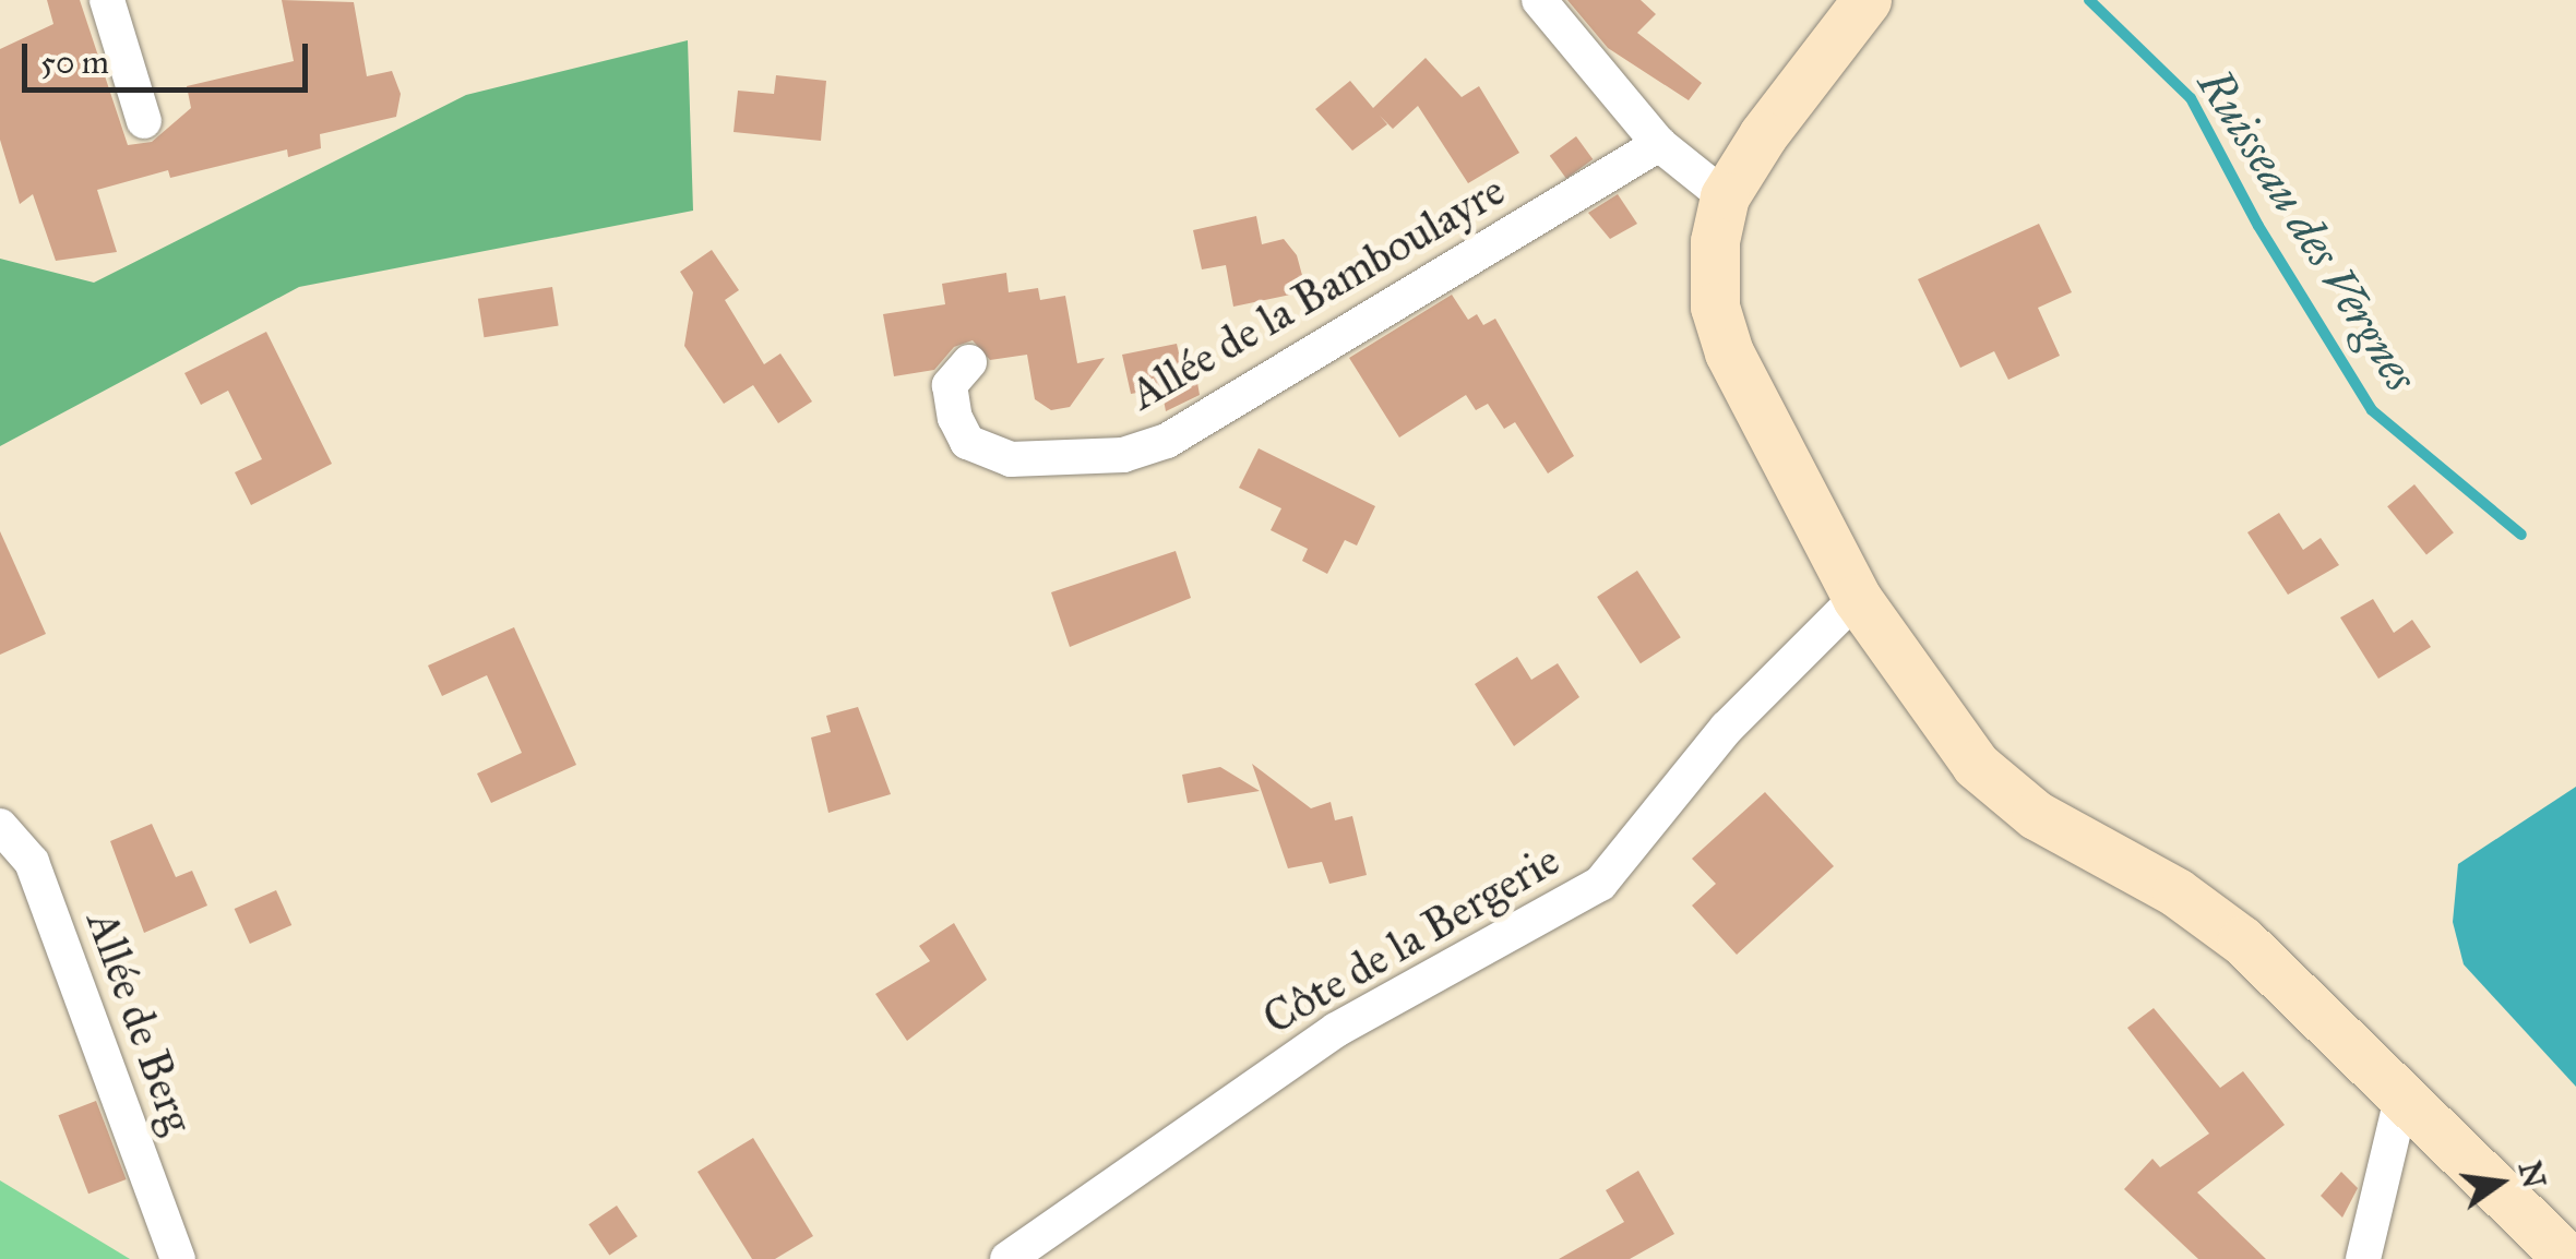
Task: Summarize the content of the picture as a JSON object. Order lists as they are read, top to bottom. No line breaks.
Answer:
{"streets":{"street":["Allée de la Bamboulayre","Côte de la Bergerie","Allée de Berg"]},"water":["Ruisseau des Vergnes"],"scale_bar":"50 m","north":"right"}
